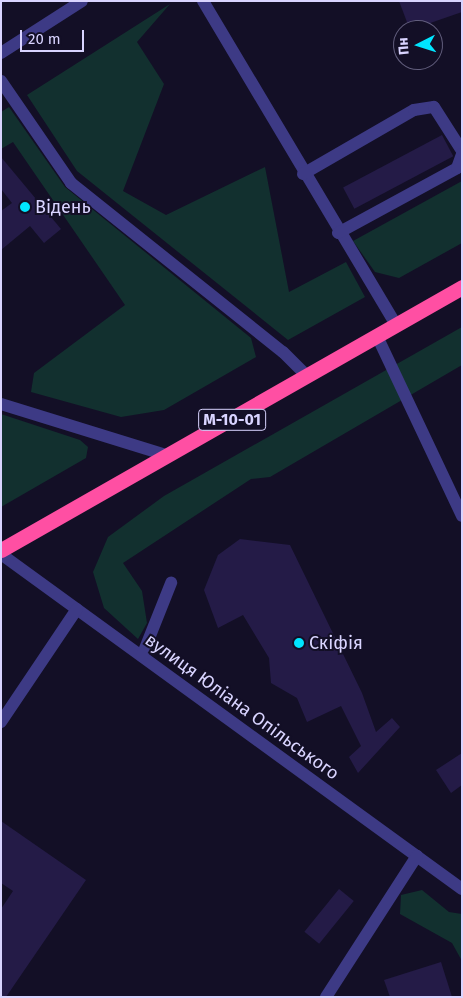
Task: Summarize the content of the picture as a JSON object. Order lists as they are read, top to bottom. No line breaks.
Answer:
{"streets":{"highway":["М-10-01"],"street":["вулиця Юліана Опільського"]},"crossings":[["М-10-01","вулиця Юліана Опільського"]],"places":["Відень","Скіфія"],"scale_bar":"20 m","north":"left"}
